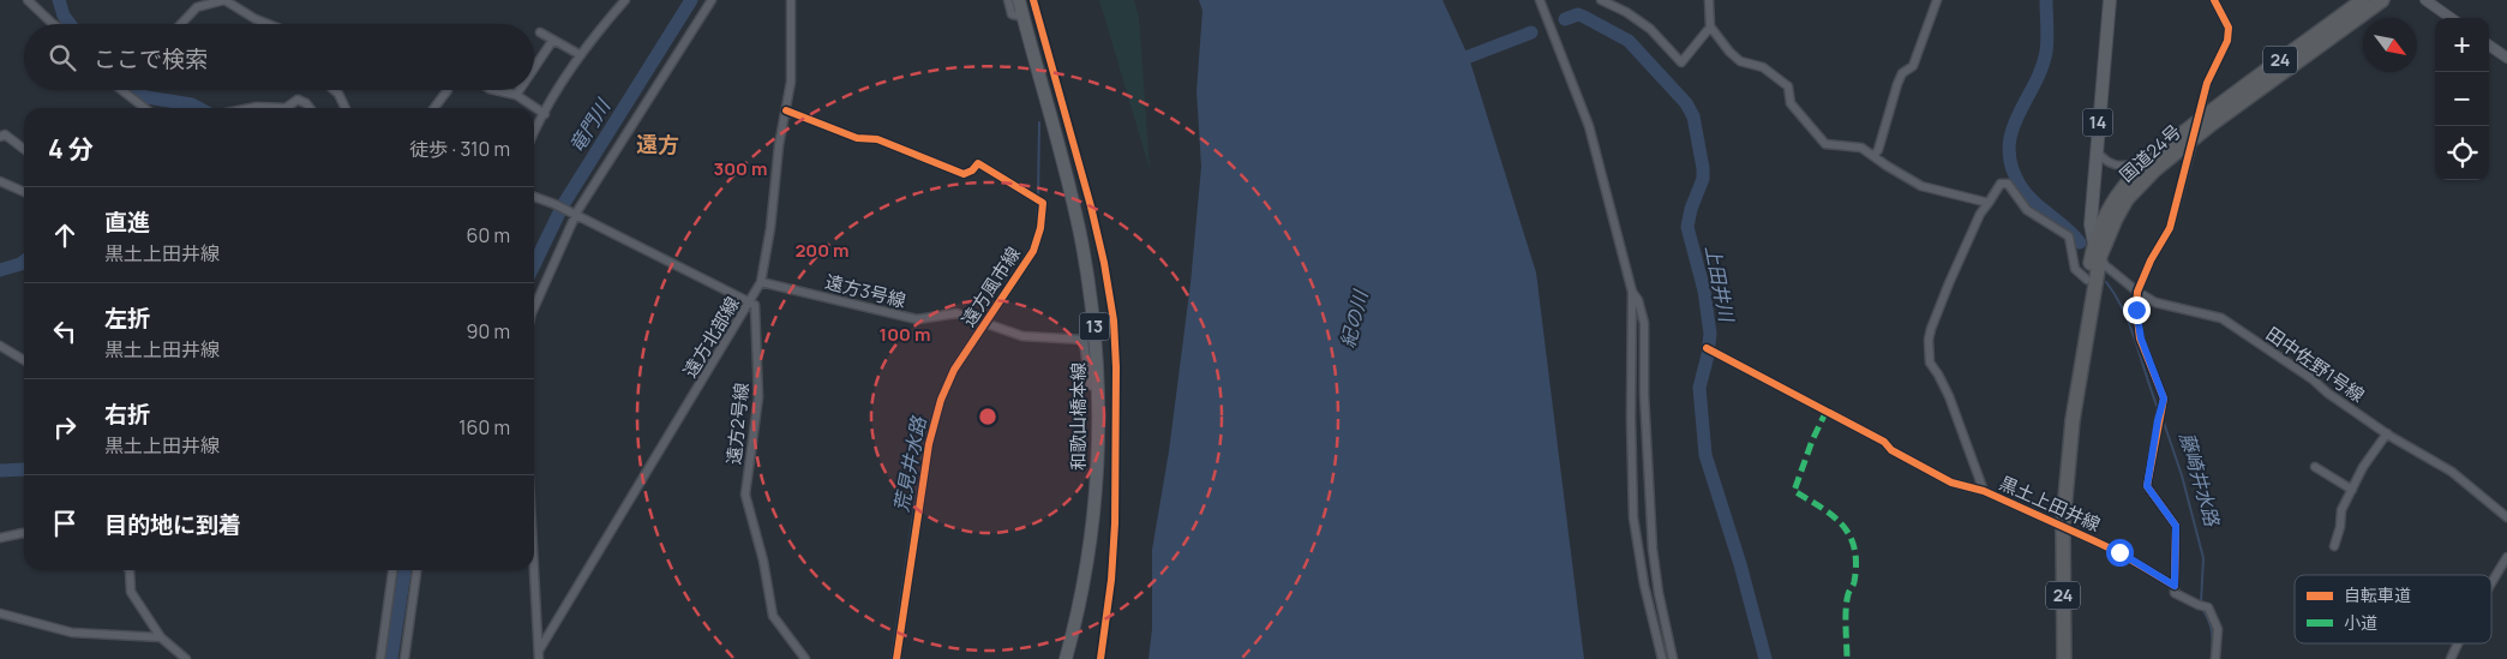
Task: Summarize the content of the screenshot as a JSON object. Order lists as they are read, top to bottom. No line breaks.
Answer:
{"streets":{"highway":["24","国道24号"],"main road":["14","13","和歌山橋本線"],"street":["遠方風市線","遠方3号線","遠方北部線","田中佐野1号線","遠方2号線","黒土上田井線"]},"crossings":[["14","国道24号"],["14","田中佐野1号線"],["国道24号","田中佐野1号線"],["遠方風市線","遠方3号線"],["遠方風市線","遠方北部線"],["遠方3号線","遠方北部線"],["遠方3号線","和歌山橋本線"],["遠方北部線","遠方2号線"]],"districts":["遠方"],"water":["竜門川","上田井川","紀の川","荒見井水路","藤崎井水路"],"legend":["自転車道","小道"],"north":"bottom right","page":{"map_buttons":["+","−"],"search":"ここで検索","heading":["4 分","徒歩 · 310 m"],"list":[["直進","黒土上田井線","60 m"],["左折","黒土上田井線","90 m"],["右折","黒土上田井線","160 m"],"目的地に到着"]},"rings":["300 m","200 m","100 m"]}
